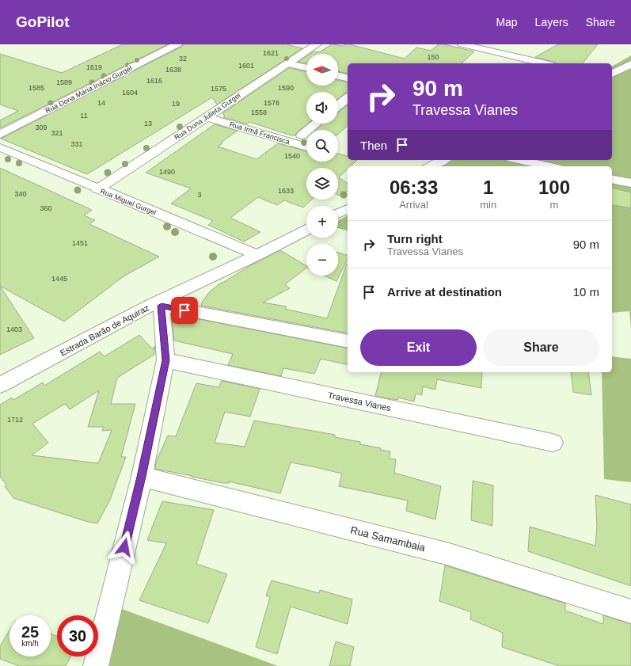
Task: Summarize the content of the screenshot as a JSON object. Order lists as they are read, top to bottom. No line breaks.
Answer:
{"streets":{"street":["Rua Dona Maria Inácio Gurgel","Rua Dona Julieta Gurgel","Rua Irmã Francisca","Rua Miguel Gurgel","Estrada Barão de Aquiraz","Travessa Vianes","Rua Samambaia"]},"crossings":[["Rua Dona Julieta Gurgel","Rua Irmã Francisca"],["Rua Dona Julieta Gurgel","Rua Miguel Gurgel"],["Rua Miguel Gurgel","Estrada Barão de Aquiraz"]],"house_numbers":["1621","150","32","1601","1619","1638","1616","1589","1585","1590","1575","1604","14","1578","19","1558","11","13","309","321","331","1540","1490","1633","340","3","360","1451","1445","1403","1712"],"north":"left","page":{"header":"GoPilot","nav":["Map","Layers","Share"],"map_buttons":["+","−"],"turn":["90 m","Travessa Vianes"],"then":"Then","eta":["06:33","Arrival","1","min","100","m"],"list":[{"name":"Turn right","note":"Travessa Vianes","value":"90 m"},{"name":"Arrive at destination","value":"10 m"}],"buttons":["Exit","Share"],"speed":"25 km/h","limit":"30"}}
